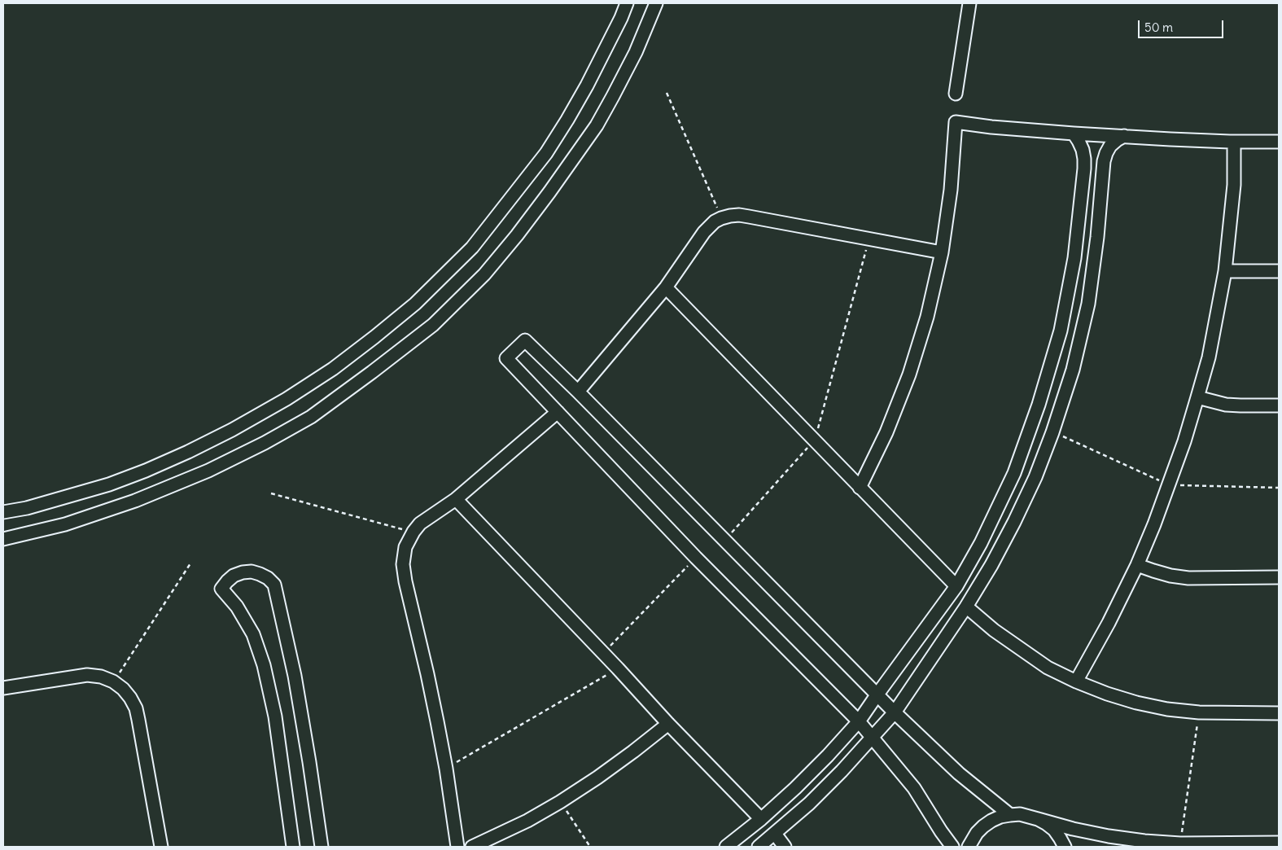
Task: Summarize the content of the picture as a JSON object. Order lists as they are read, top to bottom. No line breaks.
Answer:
{"scale_bar":"50 m"}
